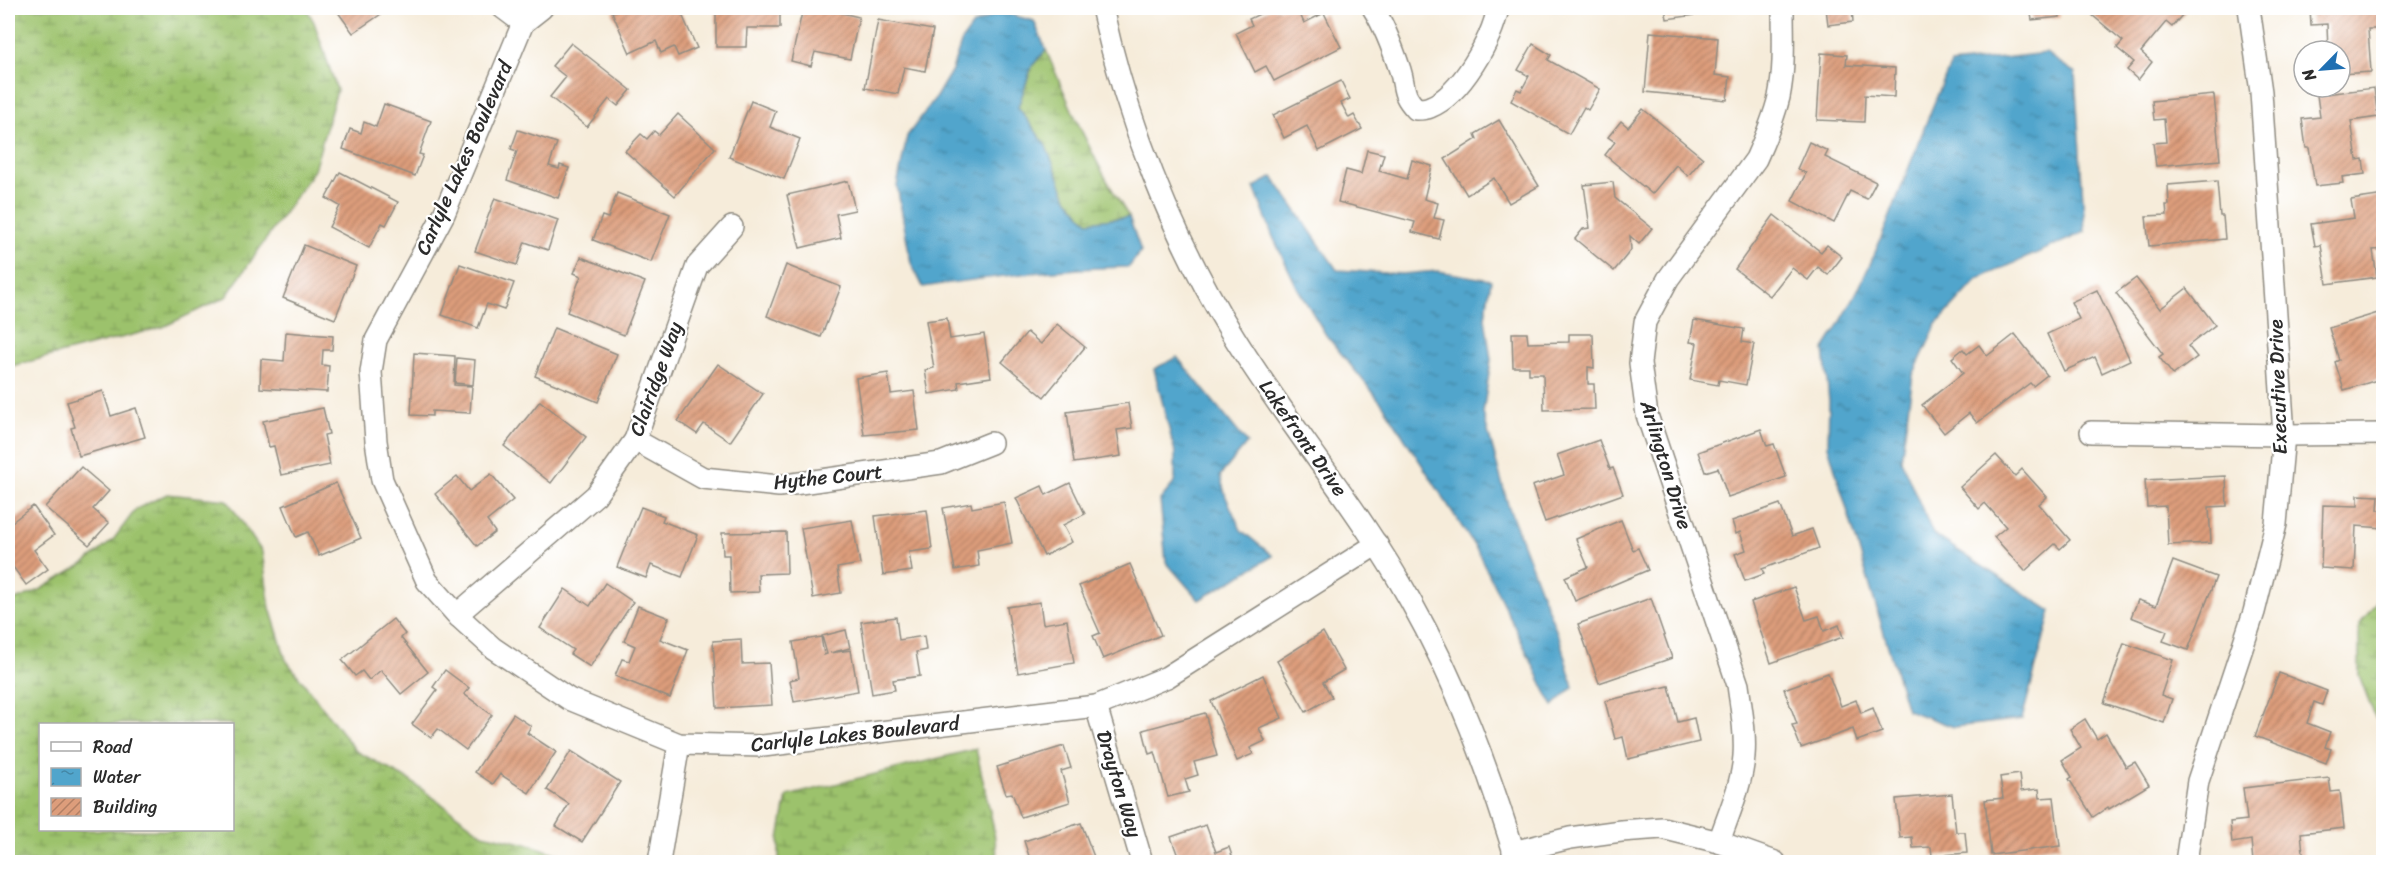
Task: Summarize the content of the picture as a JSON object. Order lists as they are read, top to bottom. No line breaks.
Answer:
{"streets":{"street":["Carlyle Lakes Boulevard","Clairidge Way","Executive Drive","Lakefront Drive","Arlington Drive","Hythe Court","Drayton Way"]},"crossings":[["Carlyle Lakes Boulevard","Clairidge Way"],["Carlyle Lakes Boulevard","Lakefront Drive"],["Carlyle Lakes Boulevard","Drayton Way"],["Clairidge Way","Hythe Court"]],"legend":["Road","Water","Building"],"north":"bottom left"}
